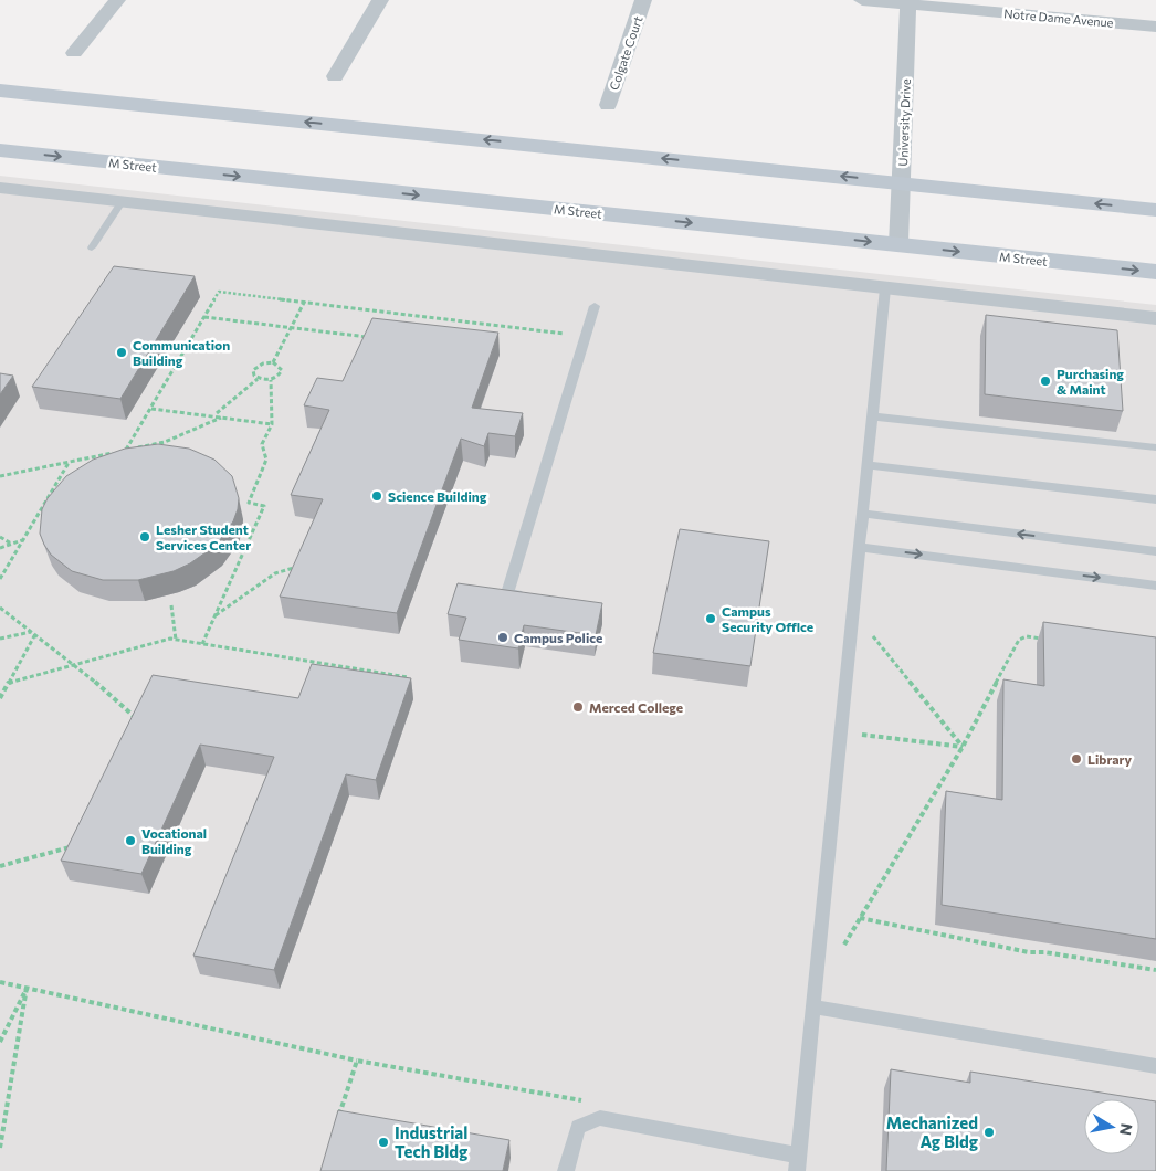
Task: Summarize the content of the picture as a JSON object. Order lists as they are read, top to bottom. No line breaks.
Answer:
{"streets":{"street":["Notre Dame Avenue","Colgate Court","University Drive","M Street"]},"crossings":[["Notre Dame Avenue","University Drive"],["University Drive","M Street"]],"places":["Communication Building","Purchasing & Maint","Science Building","Lesher Student Services Center","Campus Security Office","Campus Police","Merced College","Library","Vocational Building","Mechanized Ag Bldg","Industrial Tech Bldg"],"north":"right"}
